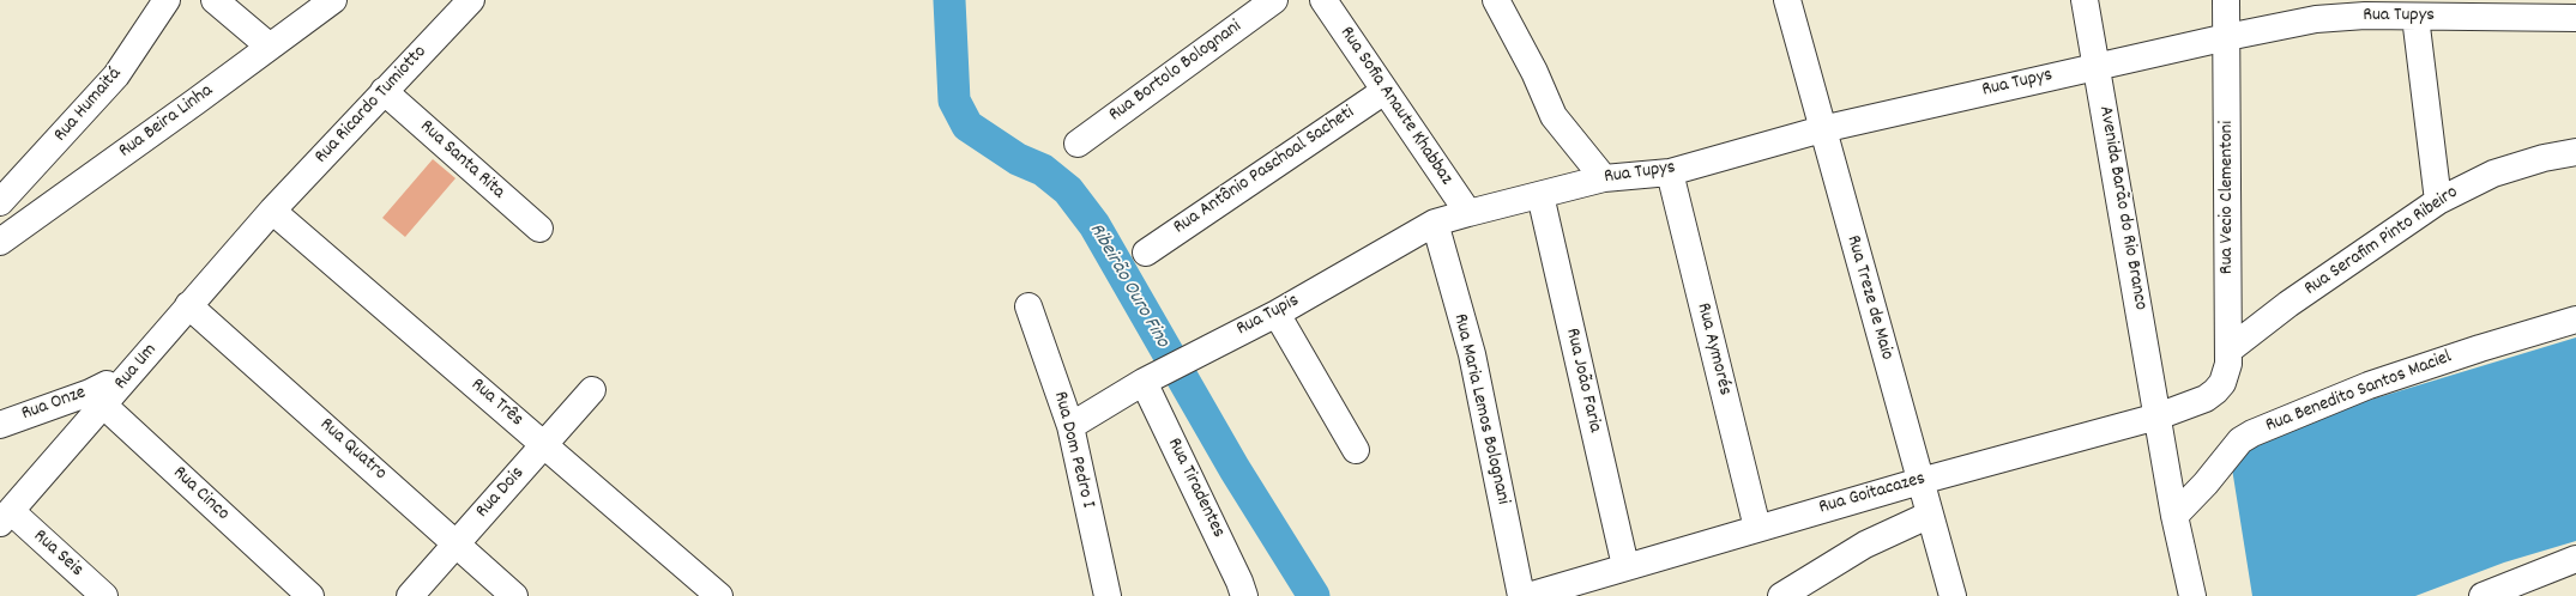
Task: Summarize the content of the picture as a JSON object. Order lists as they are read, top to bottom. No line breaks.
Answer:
{"streets":{"street":["Rua Tupys","Rua Bortolo Bolognani","Rua Humaitá","Rua Ricardo Tumiotto","Rua Sofia Anaute Khabbaz","Rua Beira Linha","Rua Santa Rita","Rua Antônio Paschoal Sacheti","Rua Vecio Clementoni","Avenida Barão do Rio Branco","Rua Serafim Pinto Ribeiro","Rua Treze de Maio","Rua Tupis","Rua Aymorés","Rua Um","Rua João Faria","Rua Benedito Santos Maciel","Rua Três","Rua Onze","Rua Maria Lemos Bolognani","Rua Quatro","Rua Dom Pedro I","Rua Tiradentes","Rua Dois","Rua Cinco","Rua Goitacazes","Rua Seis"]},"crossings":[["Rua Tupys","Rua Sofia Anaute Khabbaz"],["Rua Tupys","Rua Vecio Clementoni"],["Rua Tupys","Avenida Barão do Rio Branco"],["Rua Tupys","Rua Treze de Maio"],["Rua Tupys","Rua Tupis"],["Rua Tupys","Rua Aymorés"],["Rua Tupys","Rua João Faria"],["Rua Ricardo Tumiotto","Rua Santa Rita"],["Rua Ricardo Tumiotto","Rua Um"],["Rua Ricardo Tumiotto","Rua Três"],["Rua Sofia Anaute Khabbaz","Rua Antônio Paschoal Sacheti"],["Rua Sofia Anaute Khabbaz","Rua Tupis"],["Rua Vecio Clementoni","Rua Serafim Pinto Ribeiro"],["Rua Vecio Clementoni","Rua Goitacazes"],["Avenida Barão do Rio Branco","Rua Benedito Santos Maciel"],["Avenida Barão do Rio Branco","Rua Goitacazes"],["Rua Treze de Maio","Rua Goitacazes"],["Rua Tupis","Rua Maria Lemos Bolognani"],["Rua Tupis","Rua Dom Pedro I"],["Rua Tupis","Rua Tiradentes"],["Rua Aymorés","Rua Goitacazes"],["Rua Um","Rua Três"],["Rua Um","Rua Onze"],["Rua Um","Rua Quatro"],["Rua Um","Rua Cinco"],["Rua Um","Rua Seis"],["Rua João Faria","Rua Goitacazes"],["Rua Três","Rua Dois"],["Rua Onze","Rua Cinco"],["Rua Quatro","Rua Dois"]],"water":["Ribeirão Ouro Fino"]}
